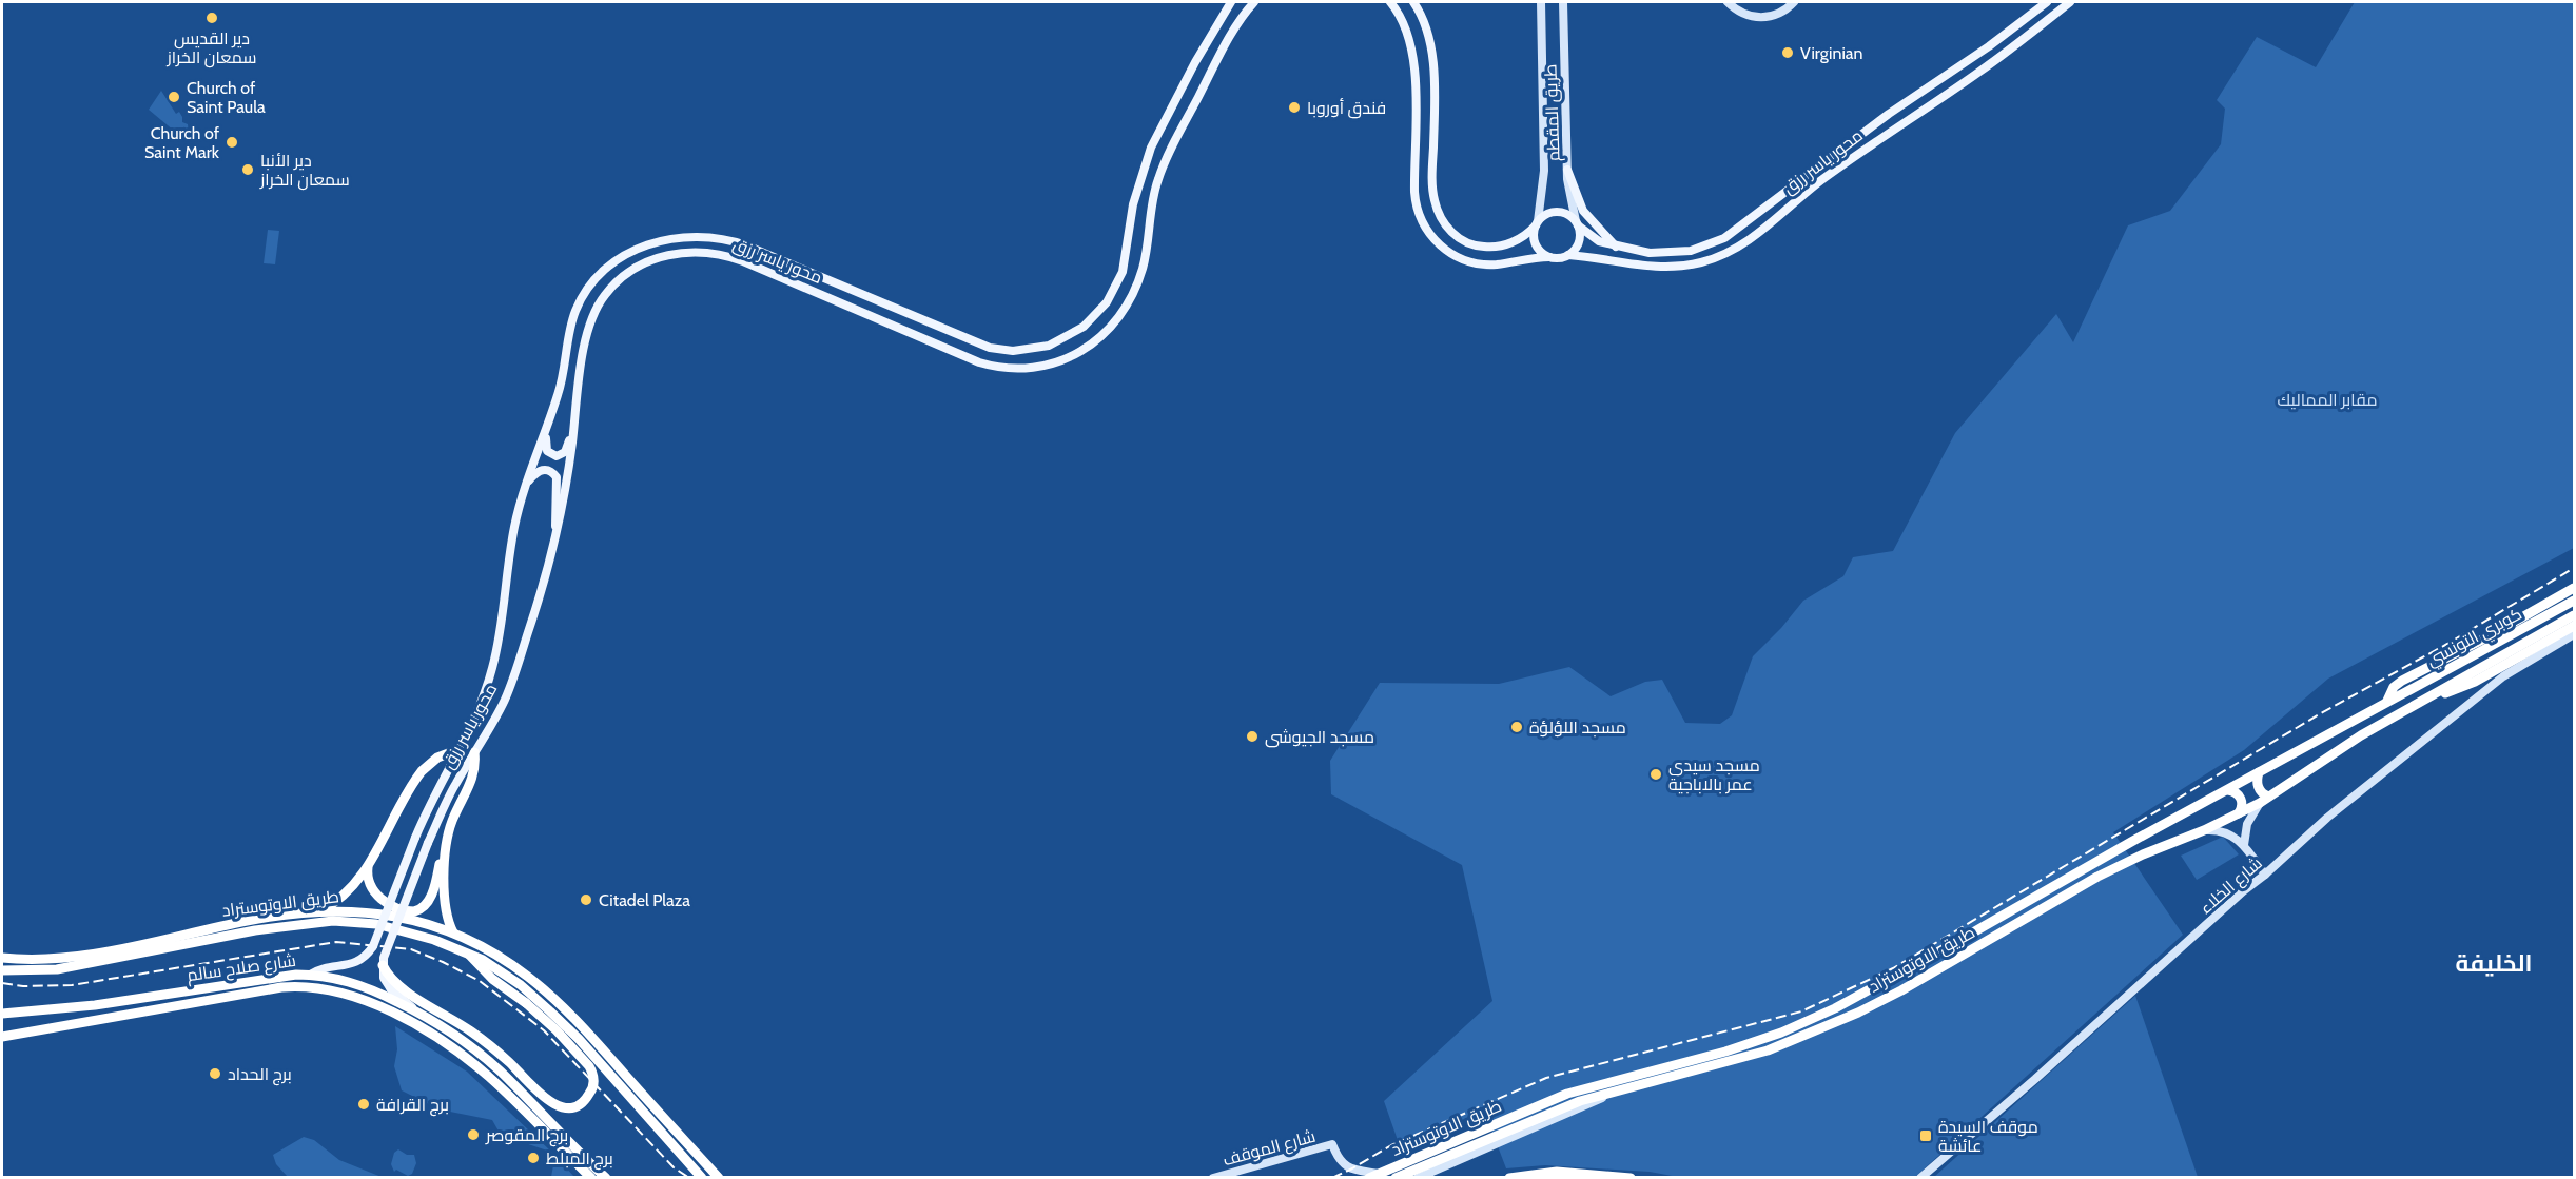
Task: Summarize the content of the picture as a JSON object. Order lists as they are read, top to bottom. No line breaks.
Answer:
{"streets":{"highway":["كوبري التونسي","طريق الاوتوستراد","شارع صلاح سالم"],"main road":["محور ياسر رزق"],"street":["طريق المقطم","شارع الخلاء","شارع الموقف"]},"crossings":[["طريق المقطم","محور ياسر رزق"],["محور ياسر رزق","شارع صلاح سالم"],["كوبري التونسي","طريق الاوتوستراد"],["طريق الاوتوستراد","شارع الموقف"]],"districts":["الخليفة"],"parks":["مقابر المماليك"],"places":{"other":["دير القديس سمعان الخراز","Virginian","Church of Saint Paula","فندق أوروبا","Church of Saint Mark","دير الأنبا سمعان الخراز","مسجد اللؤلؤة","مسجد الجيوشى","مسجد سيدى عمر بالاباجية","Citadel Plaza","برج الحداد","برج القرافة","برج المقوصر","برج المبلط"],"transit":["موقف السيدة عائشة"]}}
